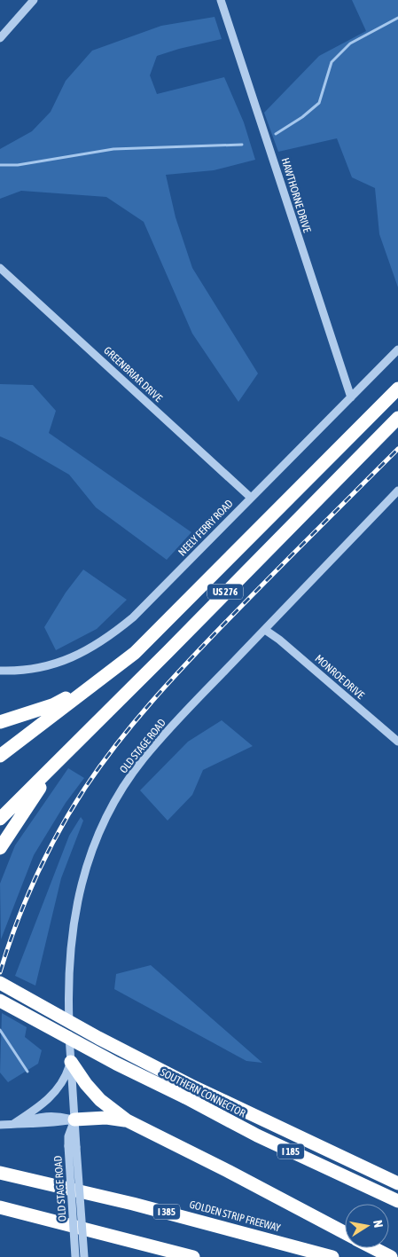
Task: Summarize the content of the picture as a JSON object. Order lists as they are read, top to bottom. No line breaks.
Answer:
{"streets":{"highway":["US 276","SOUTHERN CONNECTOR","I 185","I 385","GOLDEN STRIP FREEWAY"],"street":["HAWTHORNE DRIVE","GREENBRIAR DRIVE","NEELY FERRY ROAD","MONROE DRIVE","OLD STAGE ROAD"]},"crossings":[["HAWTHORNE DRIVE","NEELY FERRY ROAD"],["GREENBRIAR DRIVE","NEELY FERRY ROAD"],["MONROE DRIVE","OLD STAGE ROAD"]],"north":"right"}
